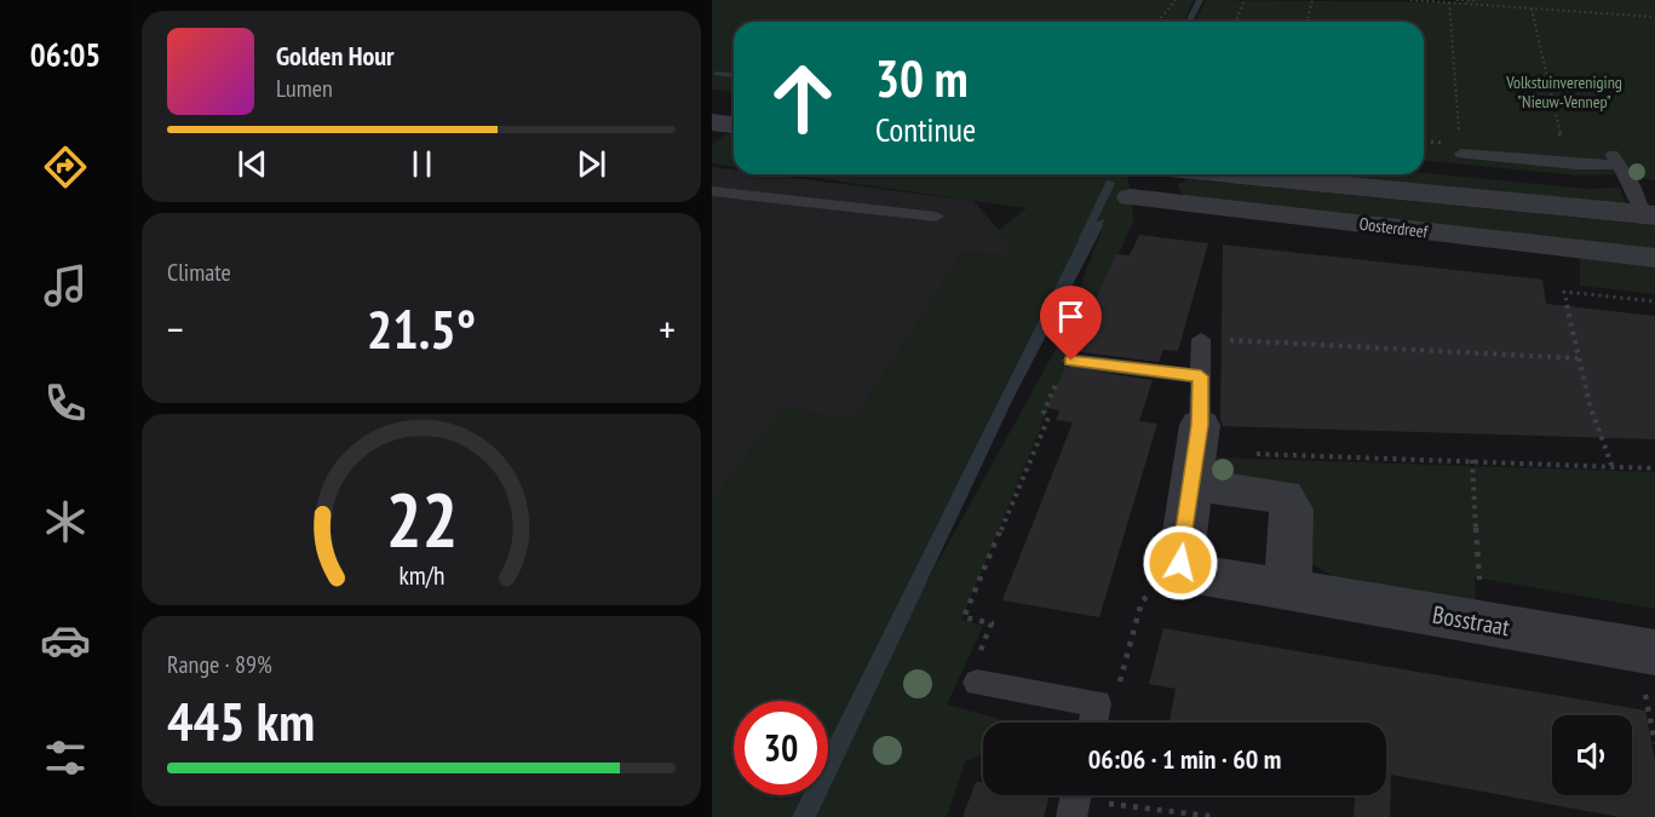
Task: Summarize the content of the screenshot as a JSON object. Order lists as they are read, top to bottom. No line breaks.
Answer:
{"streets":{"street":["Oosterdreef","Bosstraat"]},"parks":["Volkstuinvereniging \"Nieuw-Vennep\""],"page":{"tabs":"06:05","turn":["30 m","Continue"],"song":["Golden Hour","Lumen"],"tile":["Climate",["Range · 89%","445 km"]],"heat":["−","21.5°","+"],"limit":"30","trip":"06:06 · 1 min · 60 m","gauge":["22","km/h"]}}
